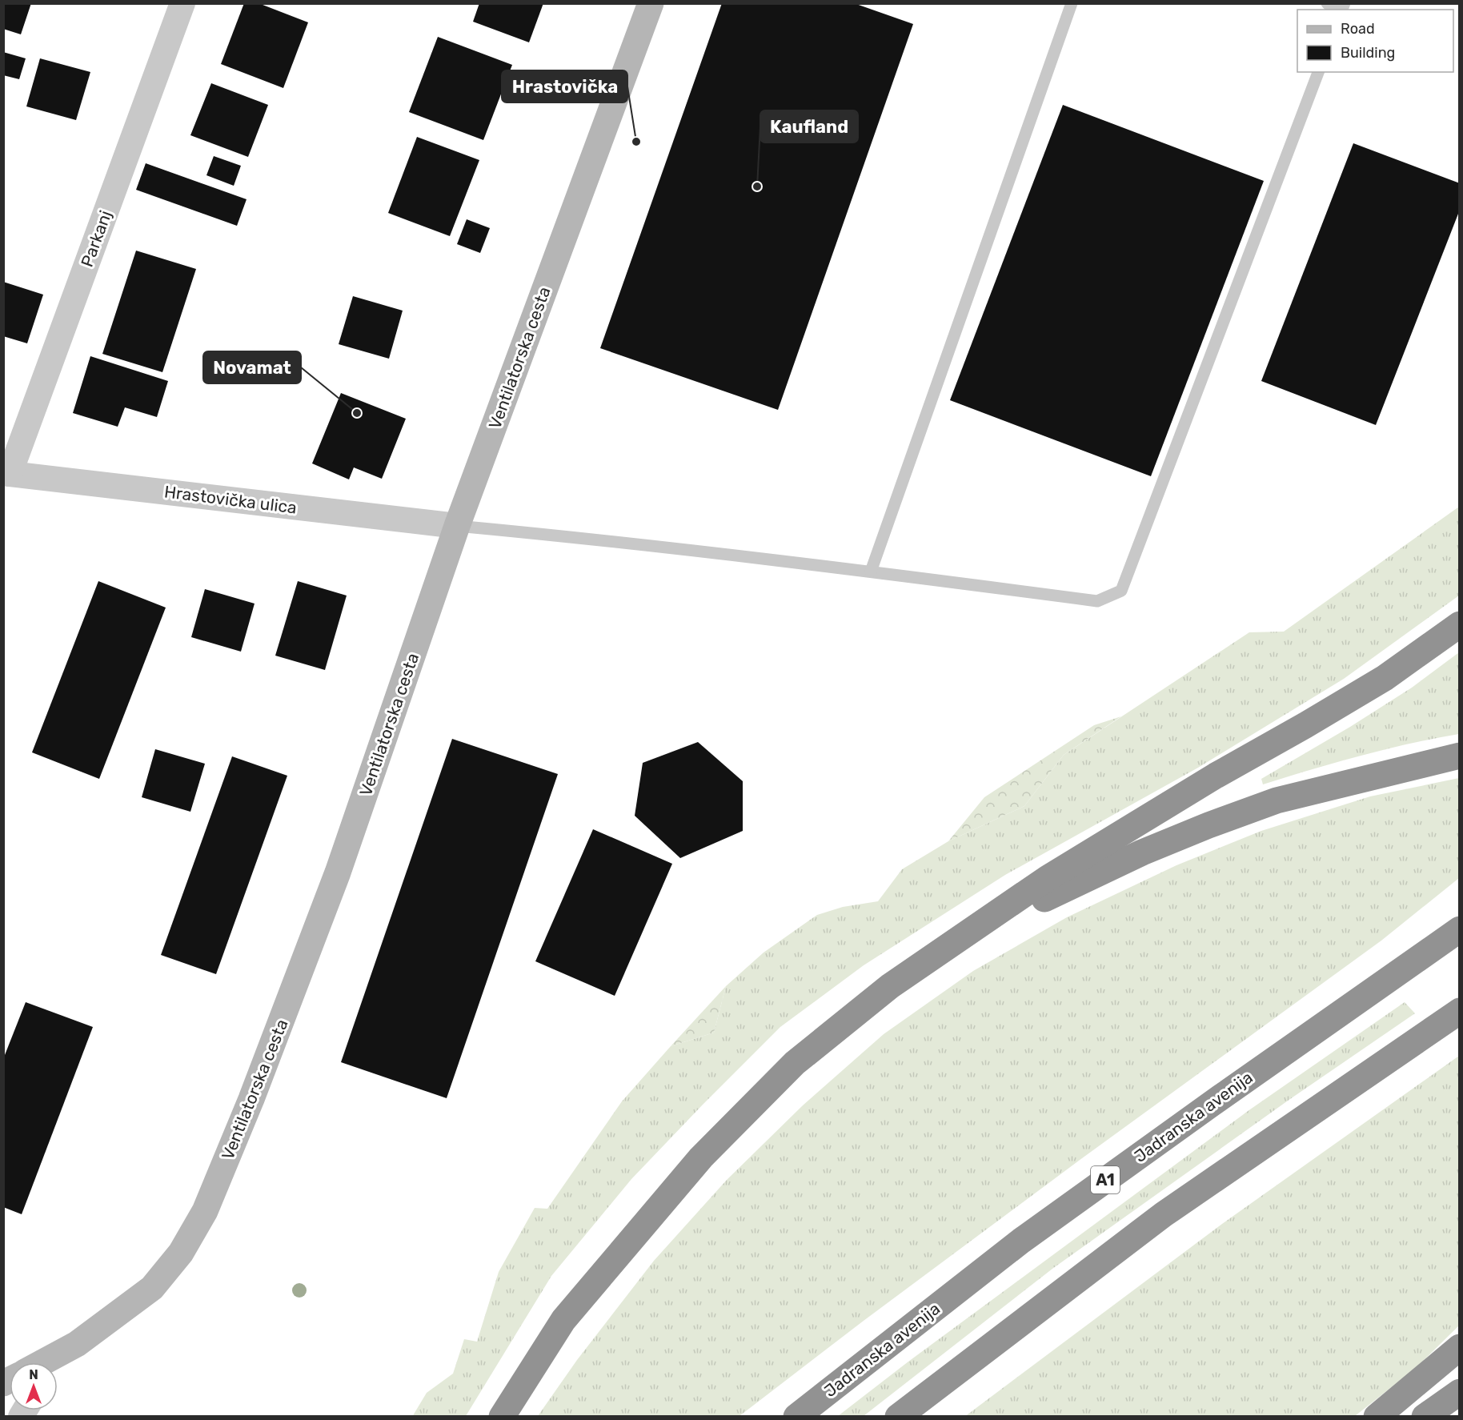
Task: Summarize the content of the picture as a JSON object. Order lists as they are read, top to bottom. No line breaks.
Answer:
{"streets":{"highway":["Jadranska avenija","A1"],"main road":["Ventilatorska cesta"],"street":["Parkanj","Hrastovička ulica"]},"crossings":[["Parkanj","Hrastovička ulica"],["Ventilatorska cesta","Hrastovička ulica"]],"places":["Hrastovička","Kaufland","Novamat"],"legend":["Road","Building"],"north":"top"}
